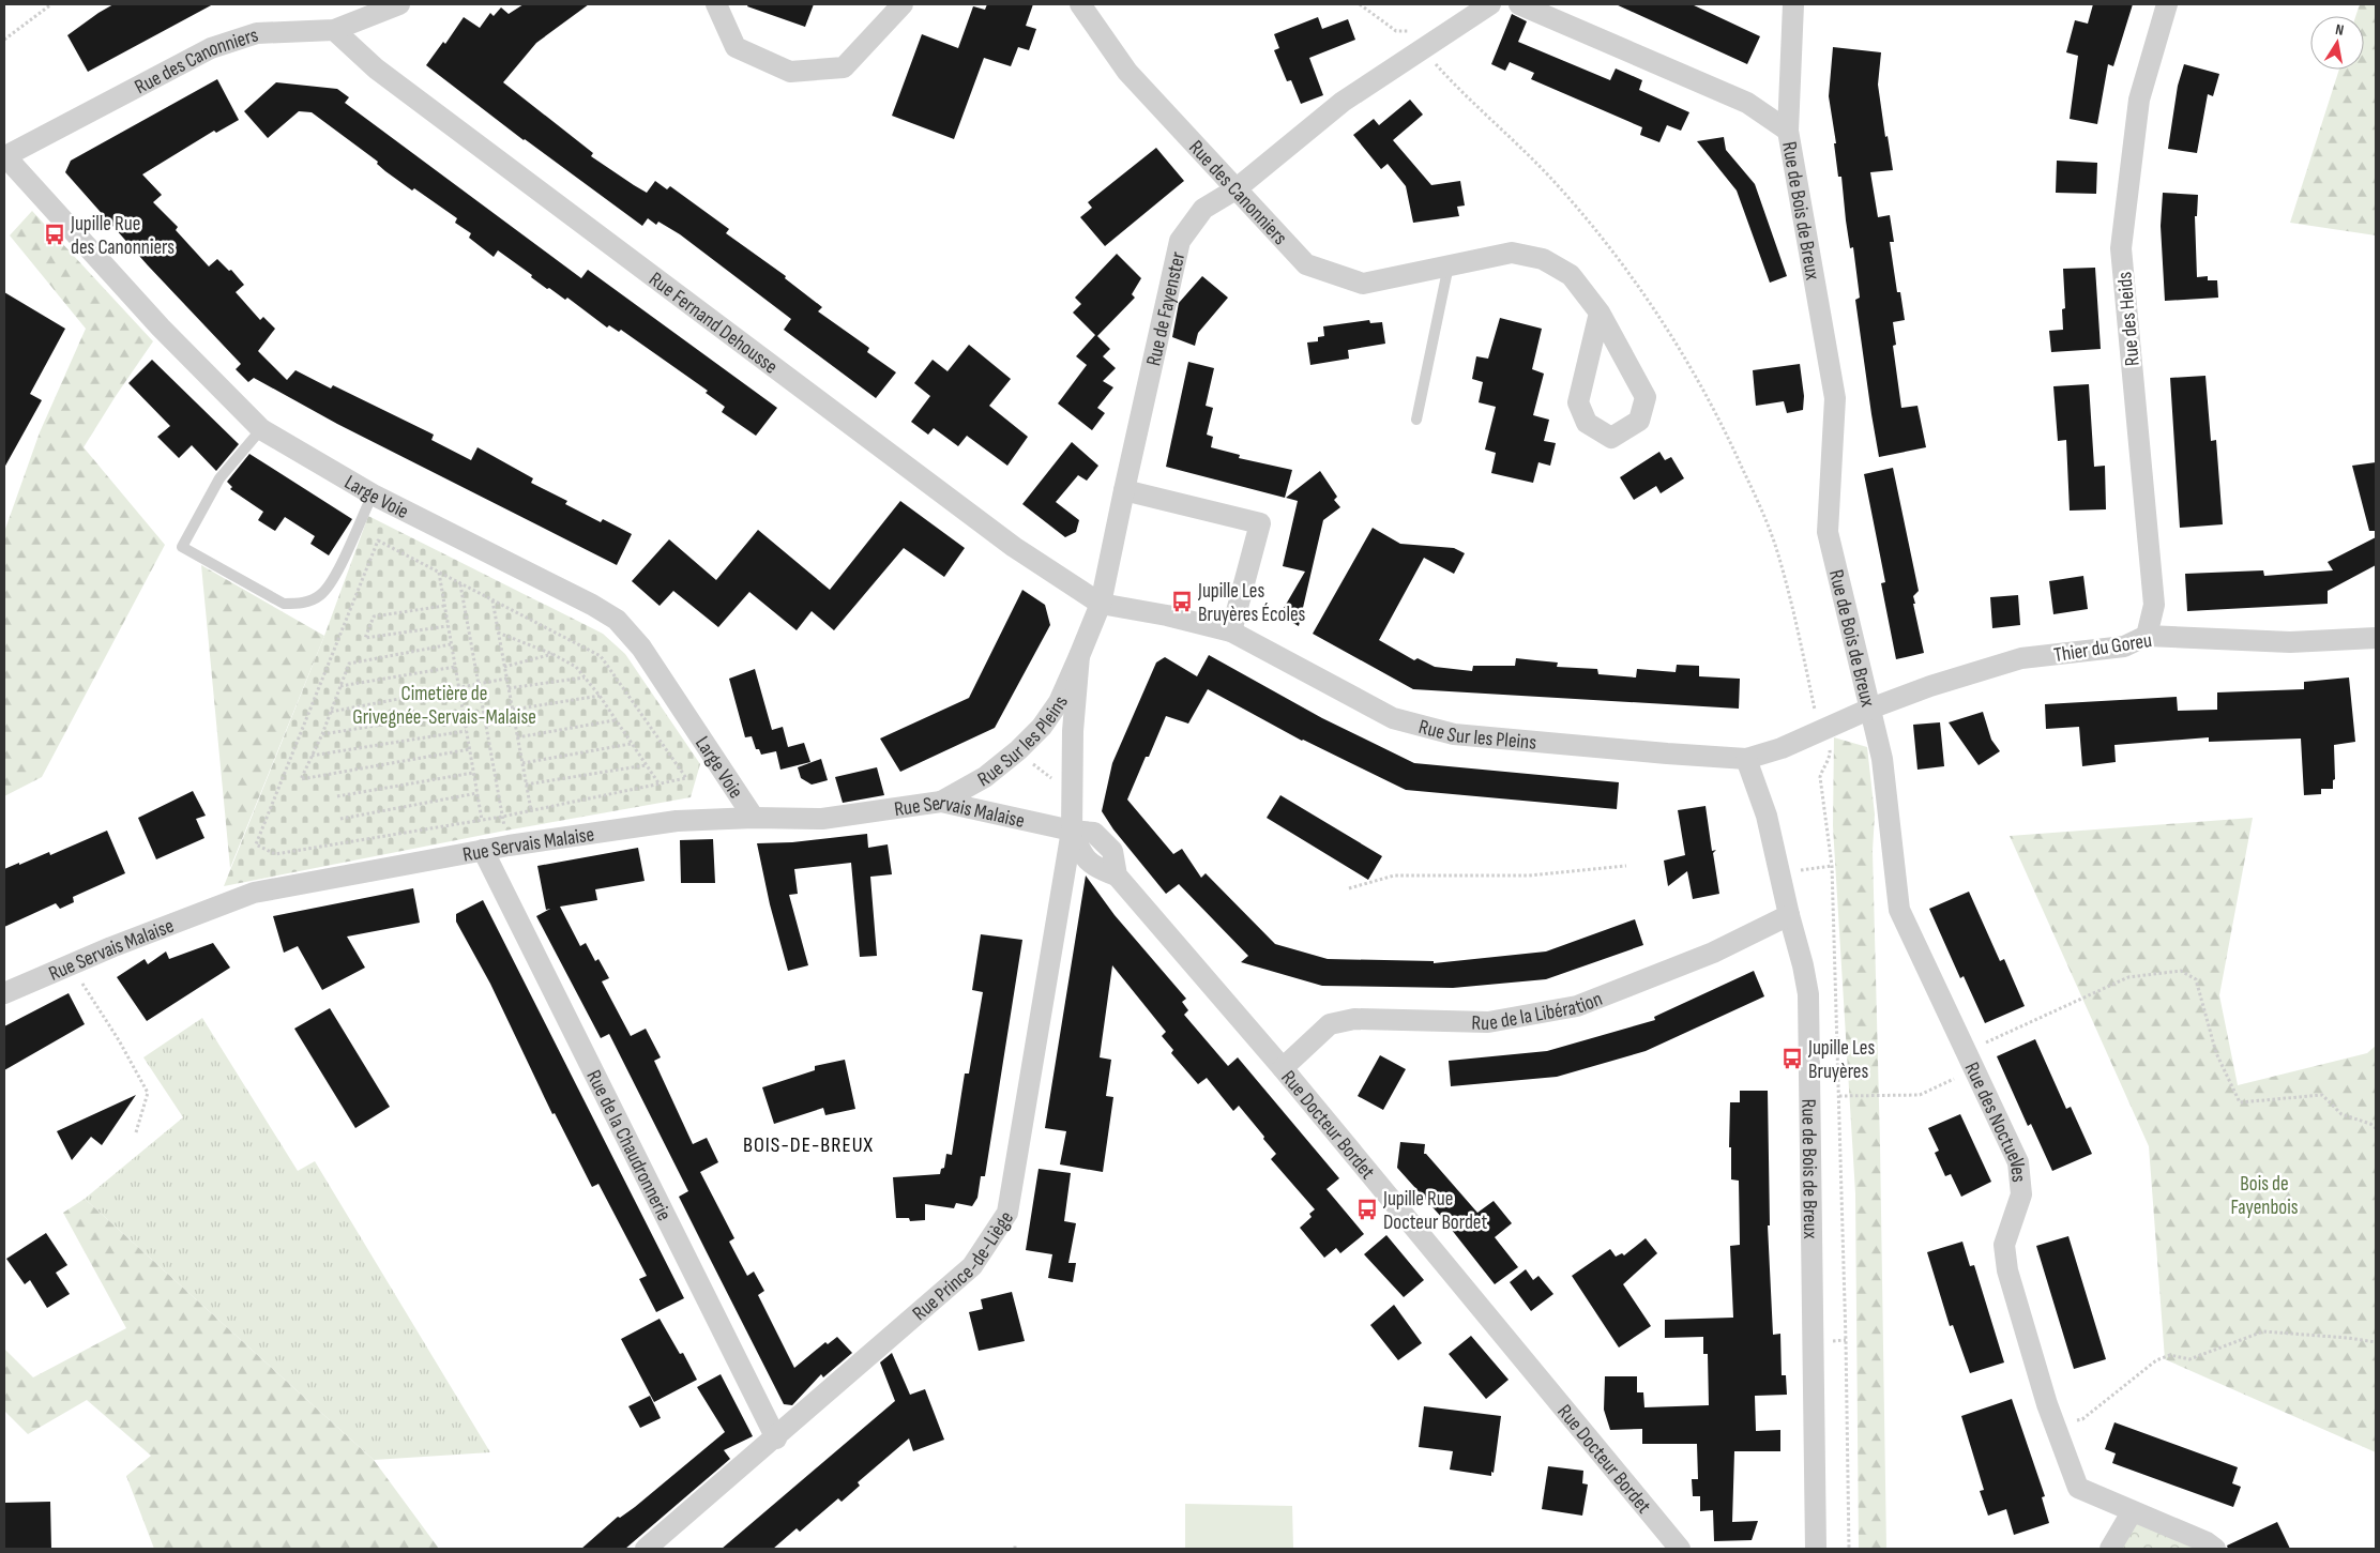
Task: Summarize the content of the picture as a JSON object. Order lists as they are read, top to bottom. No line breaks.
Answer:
{"streets":{"street":["Rue des Canonniers","Rue de Bois de Breux","Rue de Fayenster","Rue des Heids","Rue Fernand Dehousse","Large Voie","Thier du Goreu","Rue Sur les Pleins","Rue Servais Malaise","Rue de la Libération","Rue Docteur Bordet","Rue des Noctuelles","Rue de la Chaudronnerie","Rue Prince-de-Liège"]},"crossings":[["Rue des Canonniers","Rue de Fayenster"],["Rue des Canonniers","Rue Fernand Dehousse"],["Rue des Canonniers","Large Voie"],["Rue de Bois de Breux","Thier du Goreu"],["Rue de Bois de Breux","Rue Sur les Pleins"],["Rue de Bois de Breux","Rue de la Libération"],["Rue de Bois de Breux","Rue des Noctuelles"],["Rue de Fayenster","Rue Fernand Dehousse"],["Rue de Fayenster","Rue Sur les Pleins"],["Rue des Heids","Thier du Goreu"],["Rue Fernand Dehousse","Rue Sur les Pleins"],["Large Voie","Rue Servais Malaise"],["Thier du Goreu","Rue des Noctuelles"],["Rue Sur les Pleins","Rue Servais Malaise"],["Rue Sur les Pleins","Rue Docteur Bordet"],["Rue Sur les Pleins","Rue Prince-de-Liège"],["Rue Servais Malaise","Rue Docteur Bordet"],["Rue Servais Malaise","Rue de la Chaudronnerie"],["Rue Servais Malaise","Rue Prince-de-Liège"],["Rue de la Libération","Rue Docteur Bordet"],["Rue Docteur Bordet","Rue Prince-de-Liège"],["Rue de la Chaudronnerie","Rue Prince-de-Liège"]],"districts":["BOIS-DE-BREUX"],"parks":["Cimetière de Grivegnée-Servais-Malaise","Bois de Fayenbois"],"places":{"bus stop":["Jupille Rue des Canonniers","Jupille Les Bruyères Écoles","Jupille Les Bruyères","Jupille Rue Docteur Bordet"]},"north":"top"}
